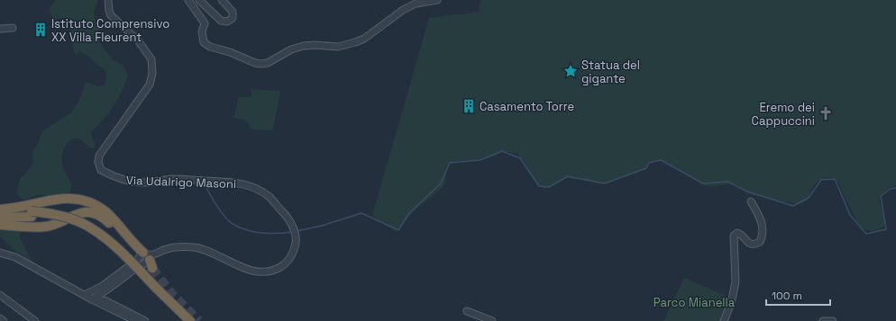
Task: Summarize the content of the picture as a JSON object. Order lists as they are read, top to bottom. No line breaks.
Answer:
{"streets":{"street":["Via Udalrigo Masoni"]},"parks":["Parco Mianella"],"places":{"building":["Istituto Comprensivo XX Villa Fleurent","Casamento Torre"],"place":["Statua del gigante"],"church":["Eremo dei Cappuccini"]},"scale_bar":"100 m"}
